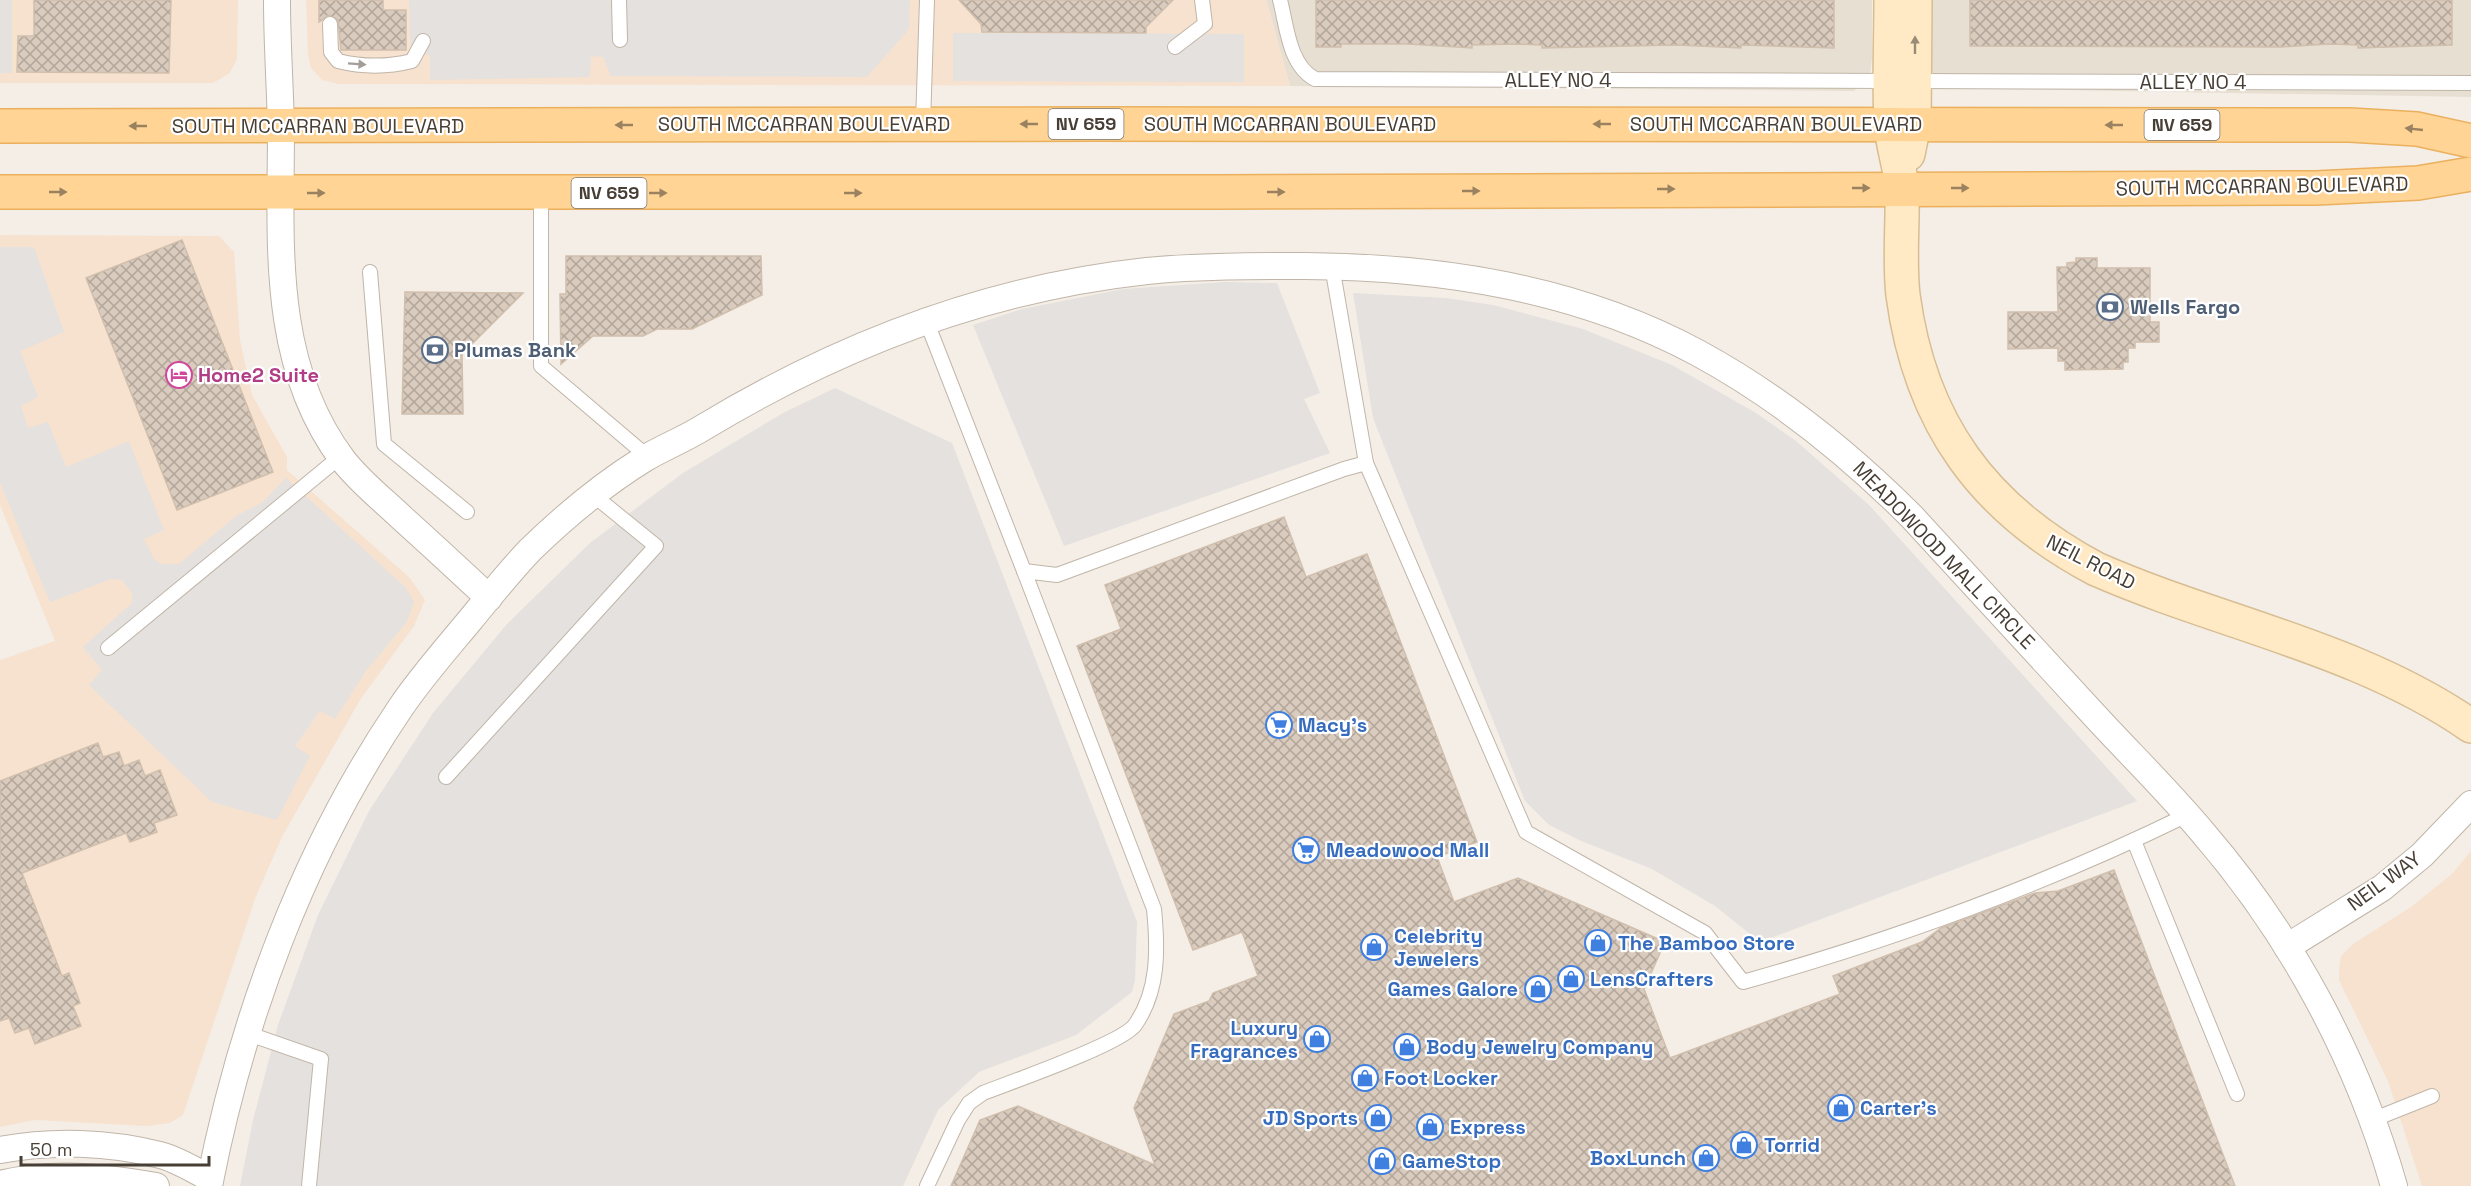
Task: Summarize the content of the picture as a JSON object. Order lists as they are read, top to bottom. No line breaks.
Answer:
{"streets":{"main road":["SOUTH MCCARRAN BOULEVARD","NV 659"],"street":["MEADOWOOD MALL CIRCLE","NEIL ROAD","NEIL WAY"],"lane":["ALLEY NO 4"]},"crossings":[["ALLEY NO 4","NEIL ROAD"],["SOUTH MCCARRAN BOULEVARD","NEIL ROAD"],["MEADOWOOD MALL CIRCLE","NEIL WAY"]],"places":{"bank":["Wells Fargo","Plumas Bank"],"hotel":["Home2 Suite"],"supermarket":["Macy's","Meadowood Mall"],"shop":["The Bamboo Store","Celebrity Jewelers","LensCrafters","Games Galore","Luxury Fragrances","Body Jewelry Company","Foot Locker","Carter's","JD Sports","Express","Torrid","BoxLunch","GameStop"]},"scale_bar":"50 m"}
